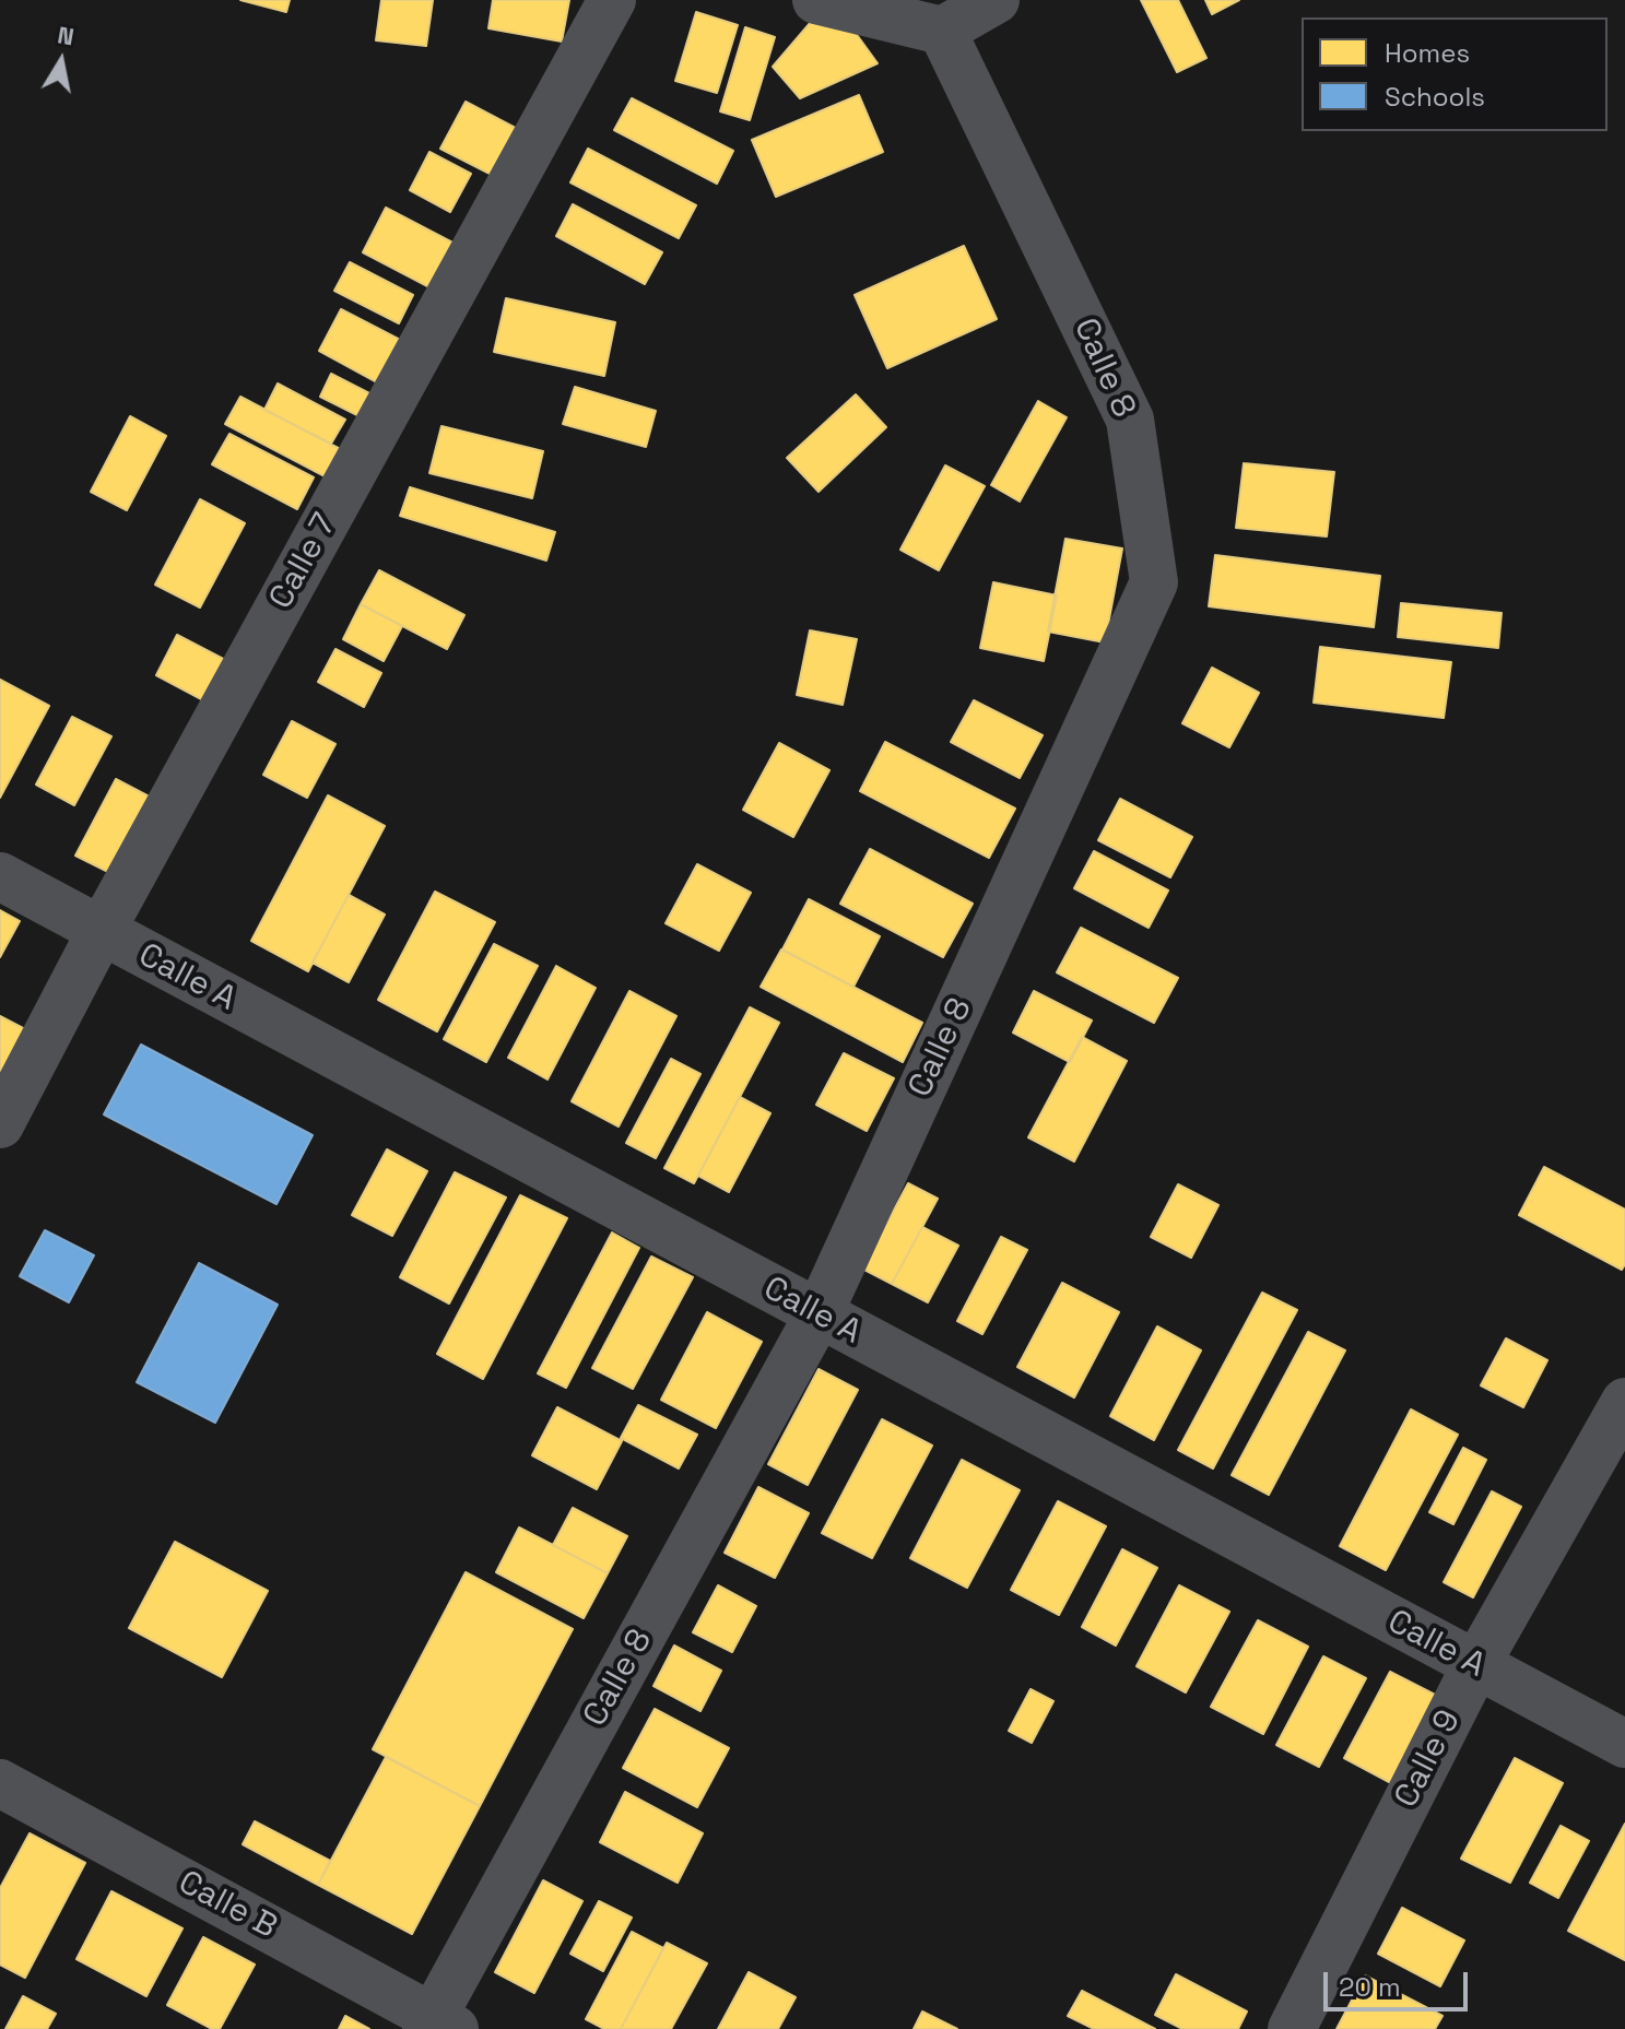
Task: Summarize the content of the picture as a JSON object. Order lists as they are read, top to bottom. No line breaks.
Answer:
{"streets":{"street":["Calle 8","Calle 7","Calle A","Calle 9","Calle B"]},"crossings":[["Calle 8","Calle A"],["Calle 8","Calle B"],["Calle 7","Calle A"],["Calle A","Calle 9"]],"legend":["Homes","Schools"],"scale_bar":"20 m","north":"top"}
